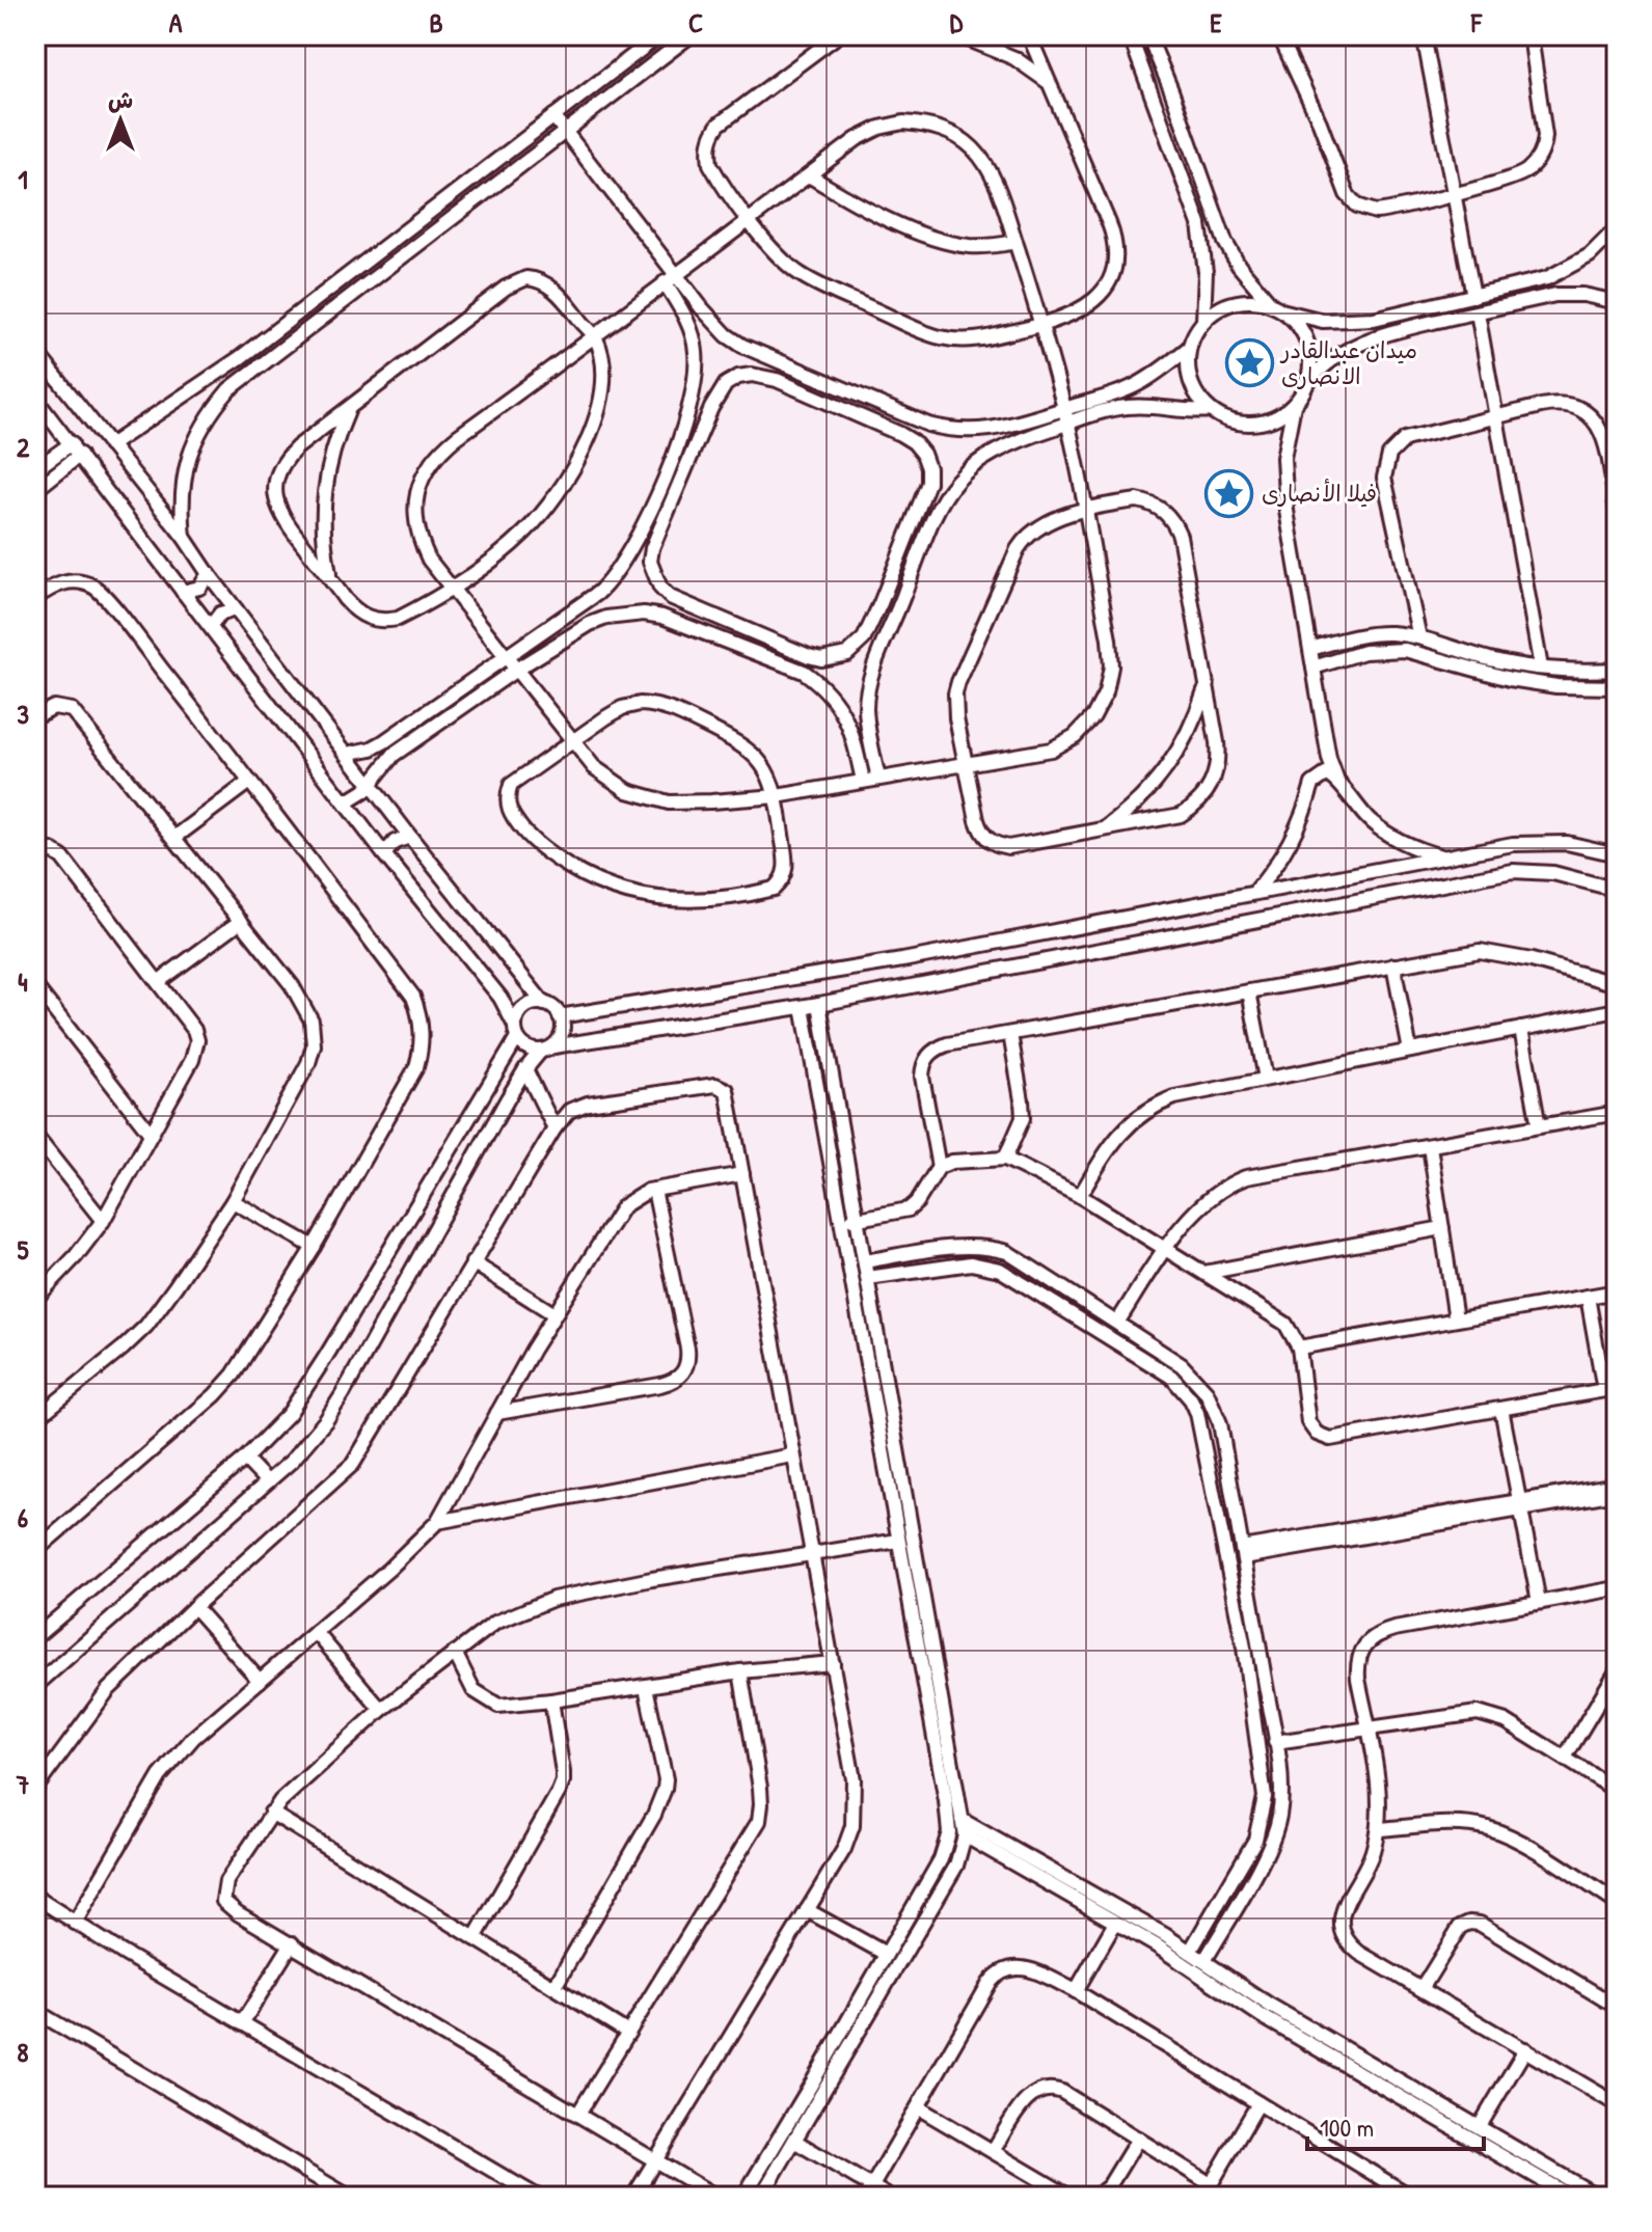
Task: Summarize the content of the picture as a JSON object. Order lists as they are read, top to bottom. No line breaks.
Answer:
{"places":{"place":["ميدان عبدالقادر الانصارى","فيلا الأنصارى"]},"scale_bar":"100 m","north":"top","grid":{"columns":["A","B","C","D","E","F"],"rows":["1","2","3","4","5","6","7","8"]}}
